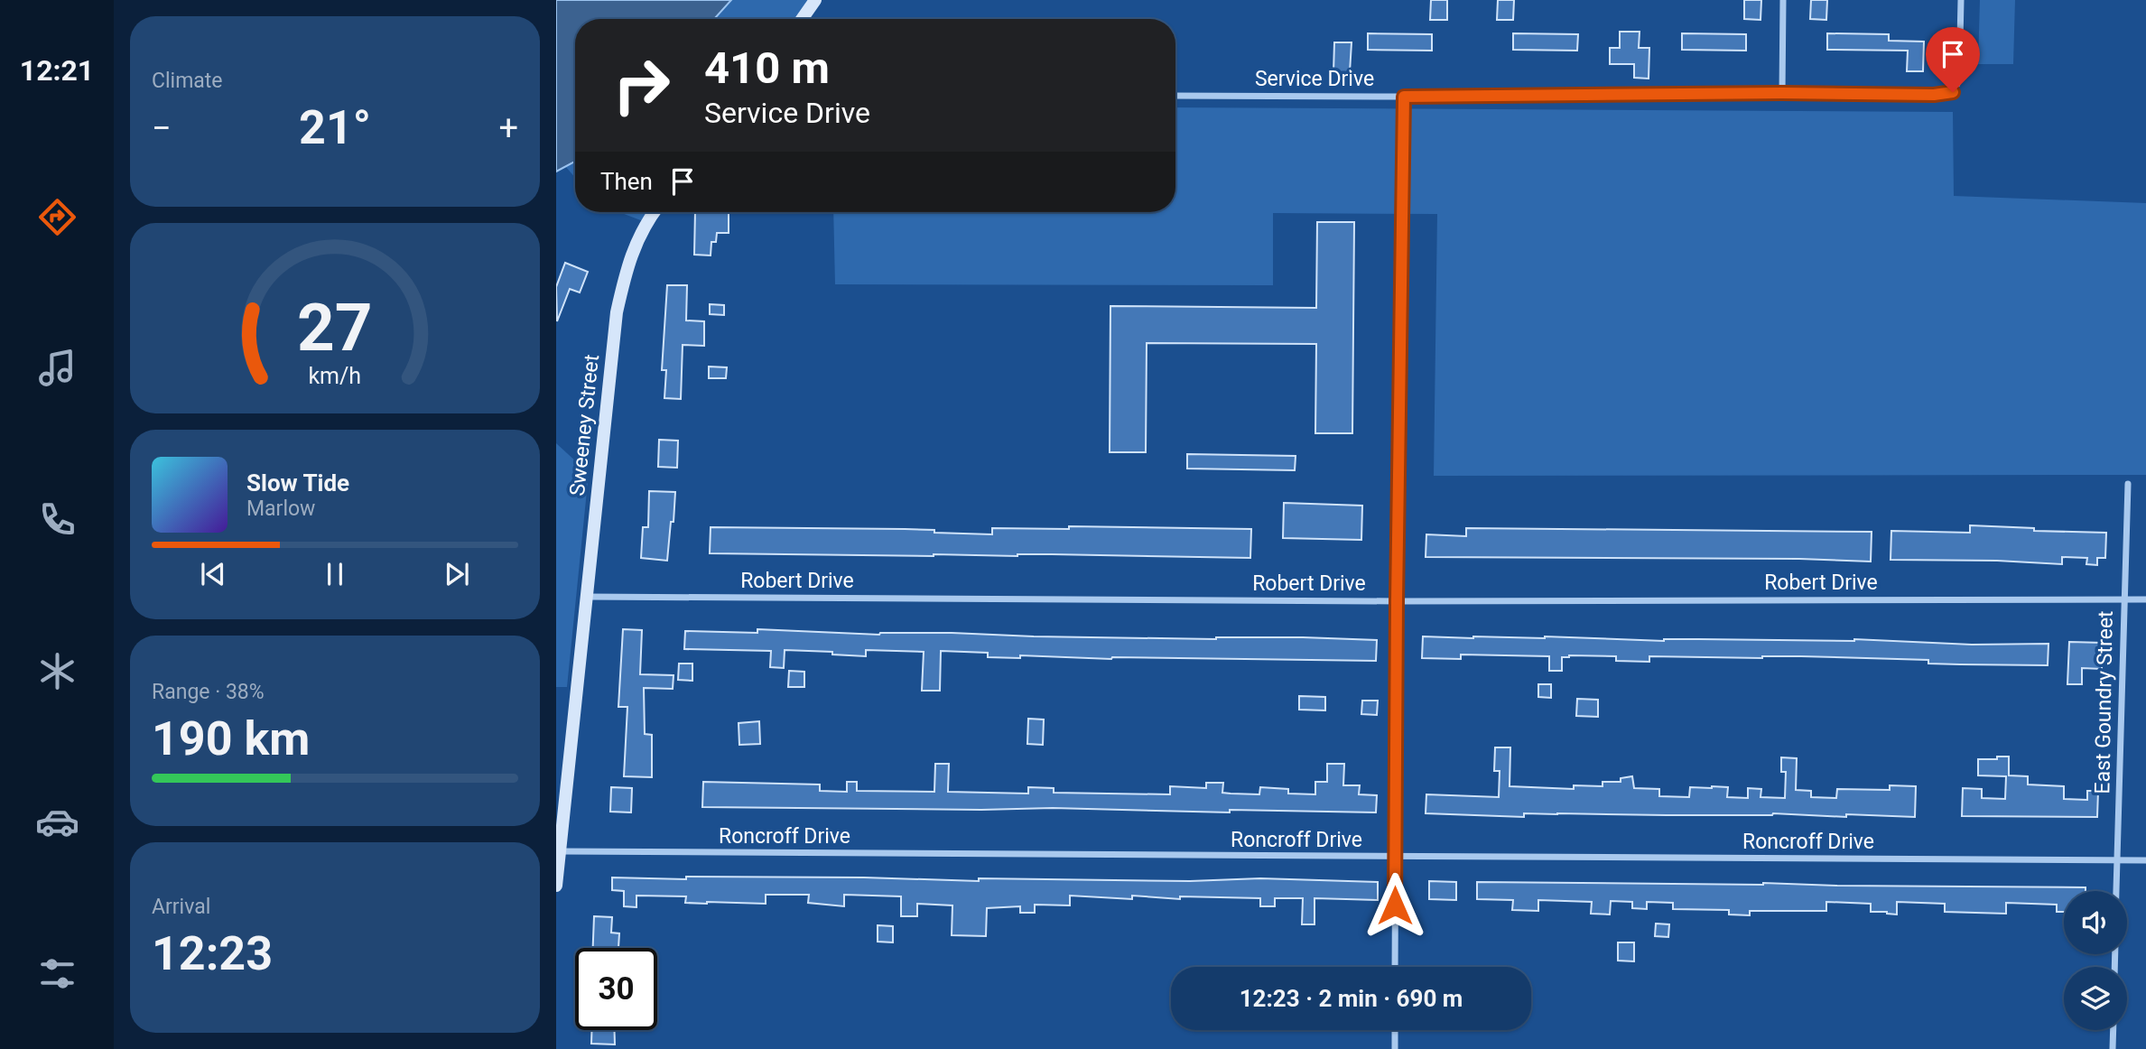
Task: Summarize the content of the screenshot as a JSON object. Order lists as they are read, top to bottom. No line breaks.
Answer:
{"streets":{"street":["Service Drive","Sweeney Street","Robert Drive","East Goundry Street","Roncroff Drive"]},"crossings":[["Sweeney Street","Robert Drive"],["Sweeney Street","Roncroff Drive"],["Robert Drive","East Goundry Street"],["East Goundry Street","Roncroff Drive"]],"page":{"tabs":"12:21","tile":["Climate",["Range · 38%","190 km"],["Arrival","12:23"]],"turn":["410 m","Service Drive"],"heat":["−","21°","+"],"then":"Then","song":["Slow Tide","Marlow"],"limit":"30","trip":"12:23 · 2 min · 690 m","gauge":["27","km/h"]}}
